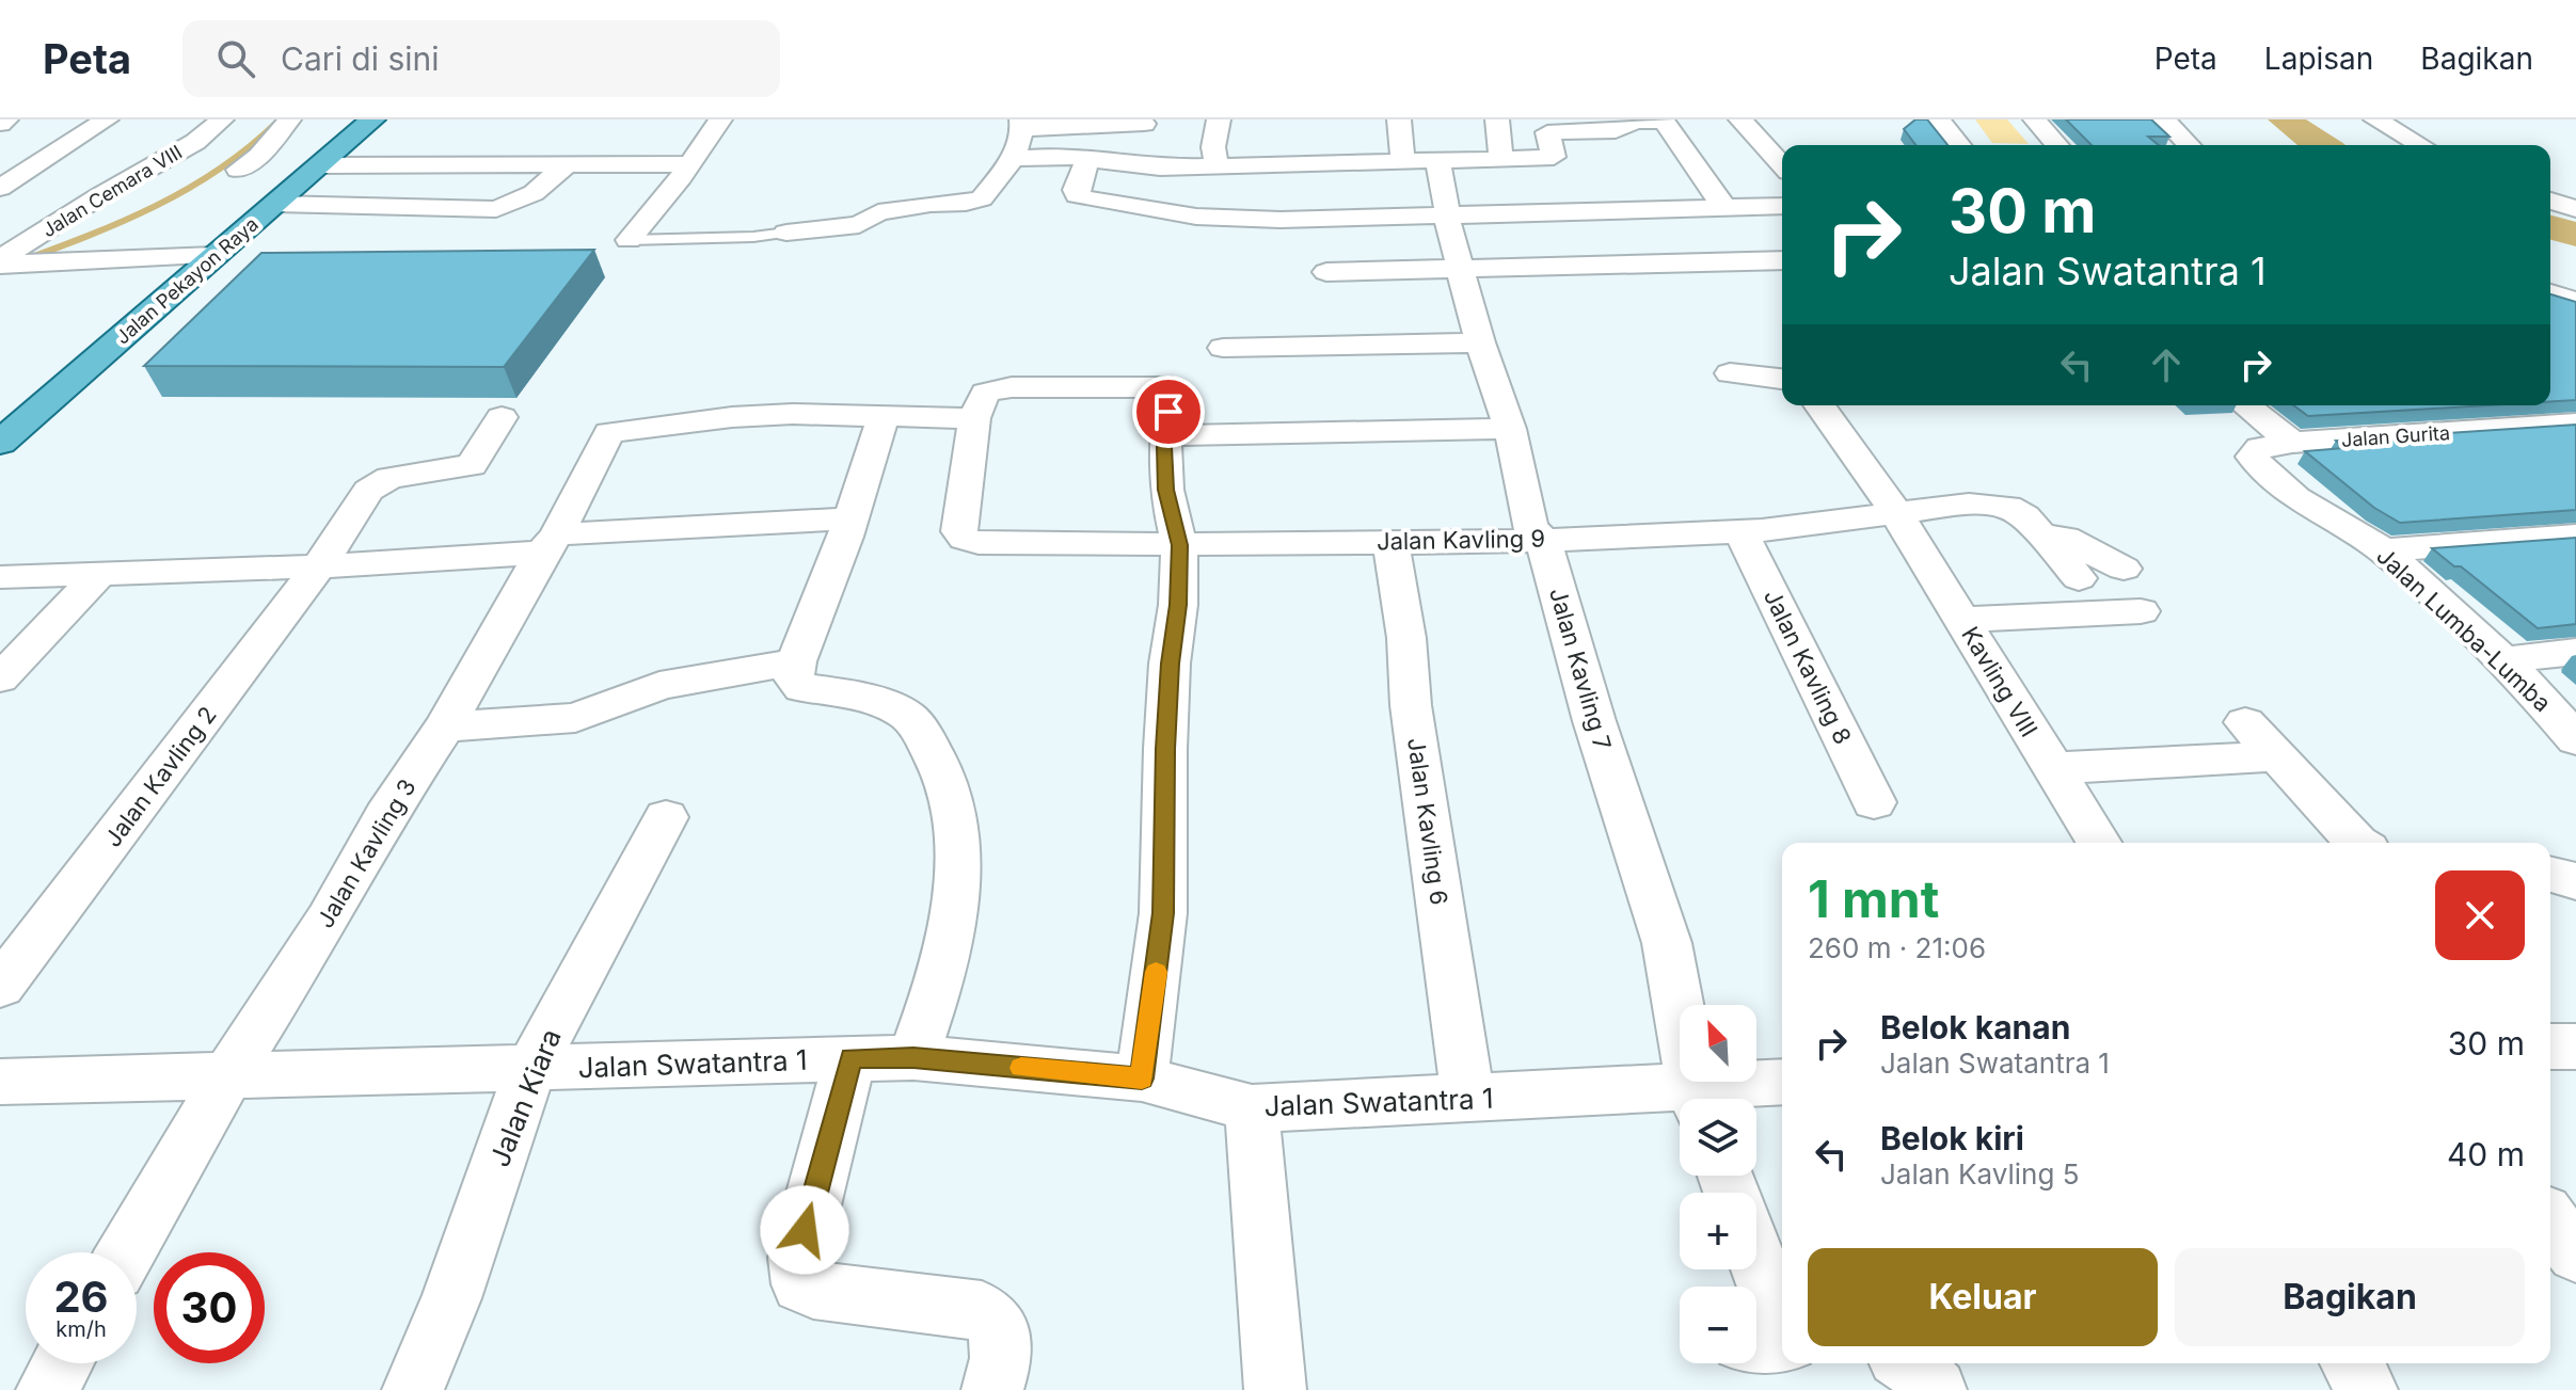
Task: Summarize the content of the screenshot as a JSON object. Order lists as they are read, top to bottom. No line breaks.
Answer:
{"streets":{"main road":["Jalan Pekayon Raya"],"street":["Jalan Cemara VIII","Jalan Gurita","Jalan Kavling 9","Jalan Lumba-Lumba","Jalan Kavling 8","Jalan Kavling 7","Kavling VIII","Jalan Kavling 2","Jalan Kavling 6","Jalan Kavling 3","Jalan Swatantra 1","Jalan Kiara"]},"crossings":[["Jalan Gurita","Jalan Lumba-Lumba"],["Jalan Kavling 9","Jalan Kavling 8"],["Jalan Kavling 9","Jalan Kavling 7"],["Jalan Kavling 9","Kavling VIII"],["Jalan Kavling 9","Jalan Kavling 6"],["Jalan Kavling 7","Jalan Swatantra 1"],["Jalan Kavling 6","Jalan Swatantra 1"],["Jalan Kavling 3","Jalan Swatantra 1"],["Jalan Swatantra 1","Jalan Kiara"]],"north":"top left","page":{"header":"Peta","search":"Cari di sini","nav":["Peta","Lapisan","Bagikan"],"turn":["30 m","Jalan Swatantra 1"],"heading":["1 mnt","260 m · 21:06"],"list":[{"name":"Belok kanan","note":"Jalan Swatantra 1","value":"30 m"},{"name":"Belok kiri","note":"Jalan Kavling 5","value":"40 m"}],"map_buttons":["+","−"],"buttons":["Keluar","Bagikan"],"speed":"26 km/h","limit":"30"}}
